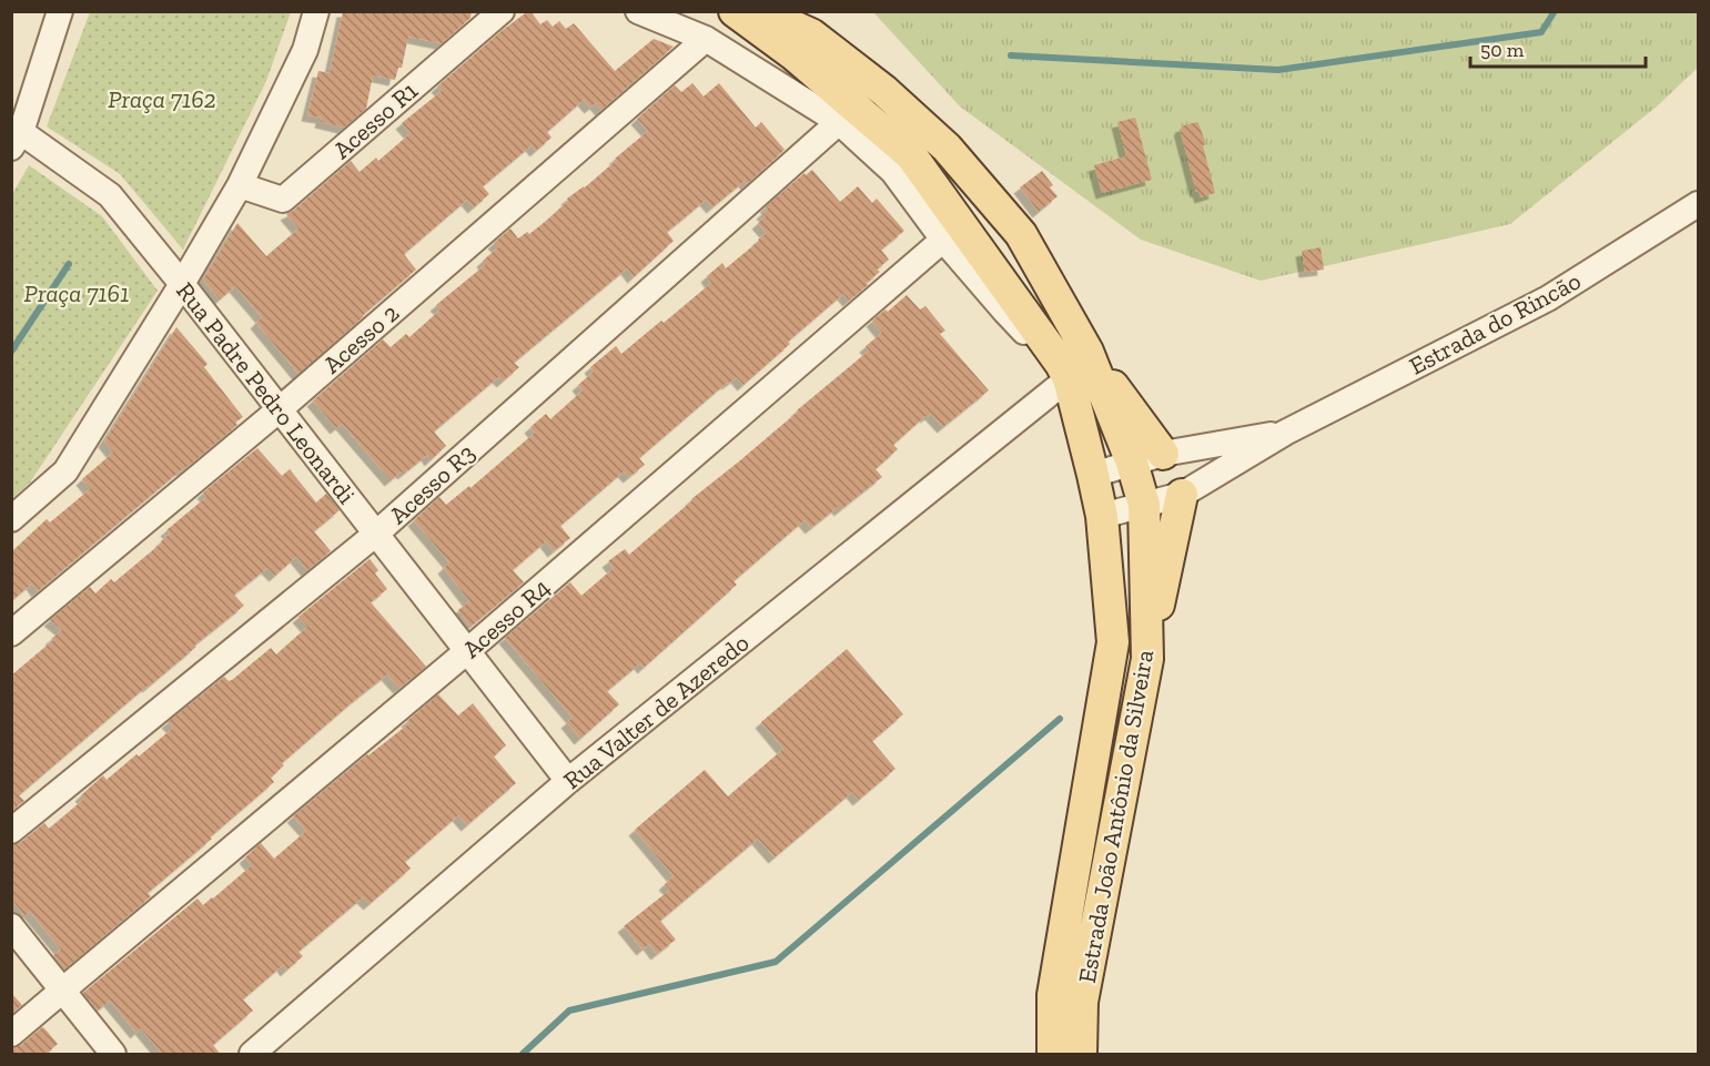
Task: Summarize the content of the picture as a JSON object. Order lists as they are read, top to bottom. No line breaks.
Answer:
{"streets":{"main road":["Estrada João Antônio da Silveira"],"street":["Acesso R1","Estrada do Rincão","Acesso 2","Rua Padre Pedro Leonardi","Acesso R3","Acesso R4","Rua Valter de Azeredo"]},"crossings":[["Estrada do Rincão","Estrada João Antônio da Silveira"],["Acesso 2","Rua Padre Pedro Leonardi"],["Acesso 2","Estrada João Antônio da Silveira"],["Rua Padre Pedro Leonardi","Acesso R3"],["Rua Padre Pedro Leonardi","Acesso R4"],["Rua Padre Pedro Leonardi","Rua Valter de Azeredo"],["Acesso R3","Estrada João Antônio da Silveira"],["Acesso R4","Estrada João Antônio da Silveira"],["Rua Valter de Azeredo","Estrada João Antônio da Silveira"]],"parks":["Praça 7162","Praça 7161"],"scale_bar":"50 m"}
